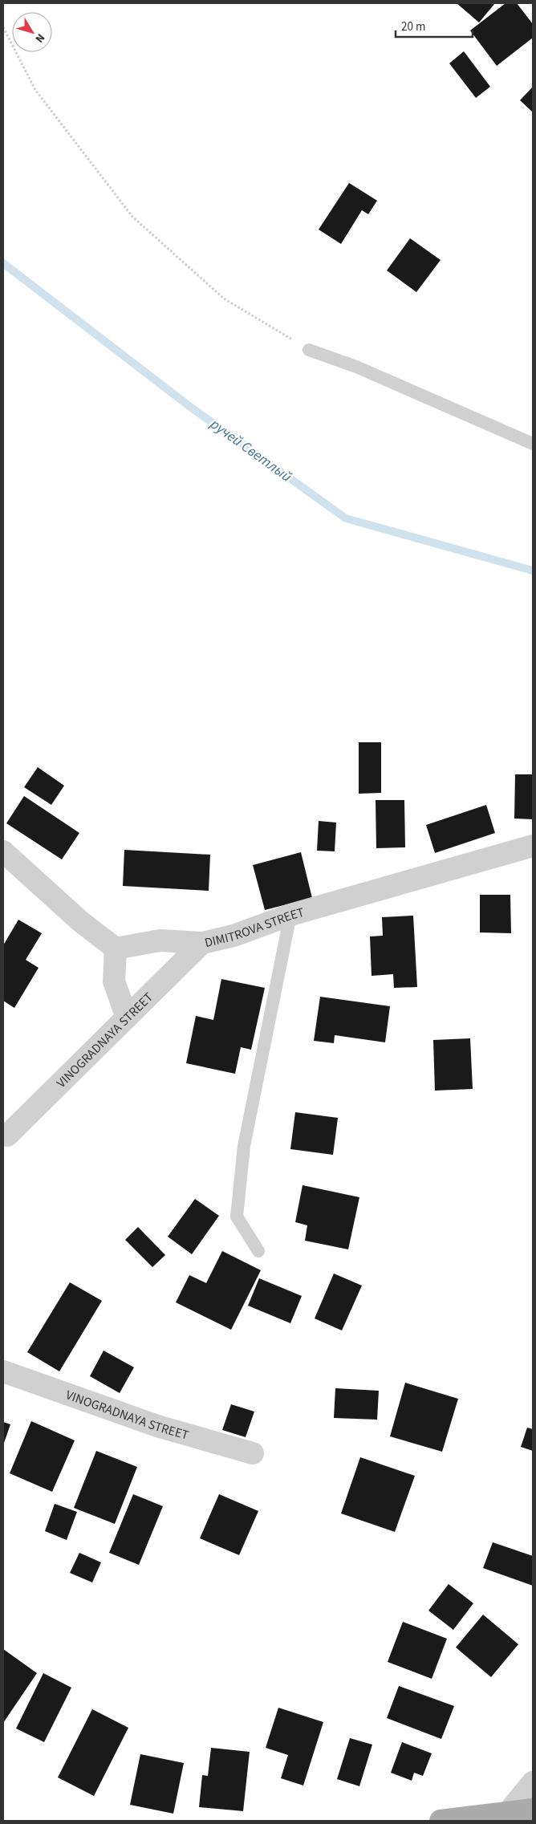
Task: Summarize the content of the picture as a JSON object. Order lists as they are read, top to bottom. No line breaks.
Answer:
{"streets":{"street":["DIMITROVA STREET","VINOGRADNAYA STREET"]},"crossings":[["DIMITROVA STREET","VINOGRADNAYA STREET"]],"water":["ручей Светлый"],"scale_bar":"20 m","north":"bottom right"}
